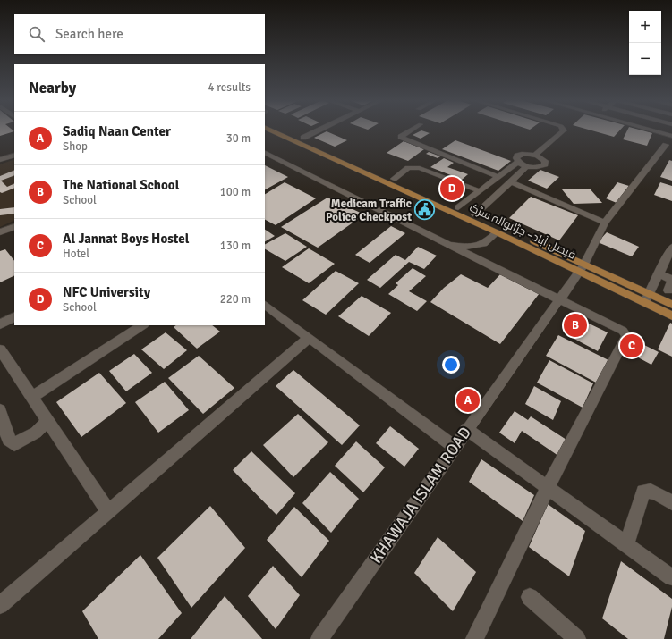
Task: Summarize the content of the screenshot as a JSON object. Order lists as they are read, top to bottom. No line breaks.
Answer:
{"streets":{"main road":["فیصل آباد– جڑانوالہ سڑک"],"street":["KHAWAJA ISLAM ROAD"]},"crossings":[["فیصل آباد– جڑانوالہ سڑک","KHAWAJA ISLAM ROAD"]],"places":{"public building":["Medicam Traffic Police Checkpost"]},"page":{"map_buttons":["+","−"],"search":"Search here","heading":["Nearby","4 results"],"list":[{"mark":"A","name":"Sadiq Naan Center","note":"Shop","value":"30 m"},{"mark":"B","name":"The National School","note":"School","value":"100 m"},{"mark":"C","name":"Al Jannat Boys Hostel","note":"Hotel","value":"130 m"},{"mark":"D","name":"NFC University","note":"School","value":"220 m"}],"pins":["D","B","C","A"]}}
